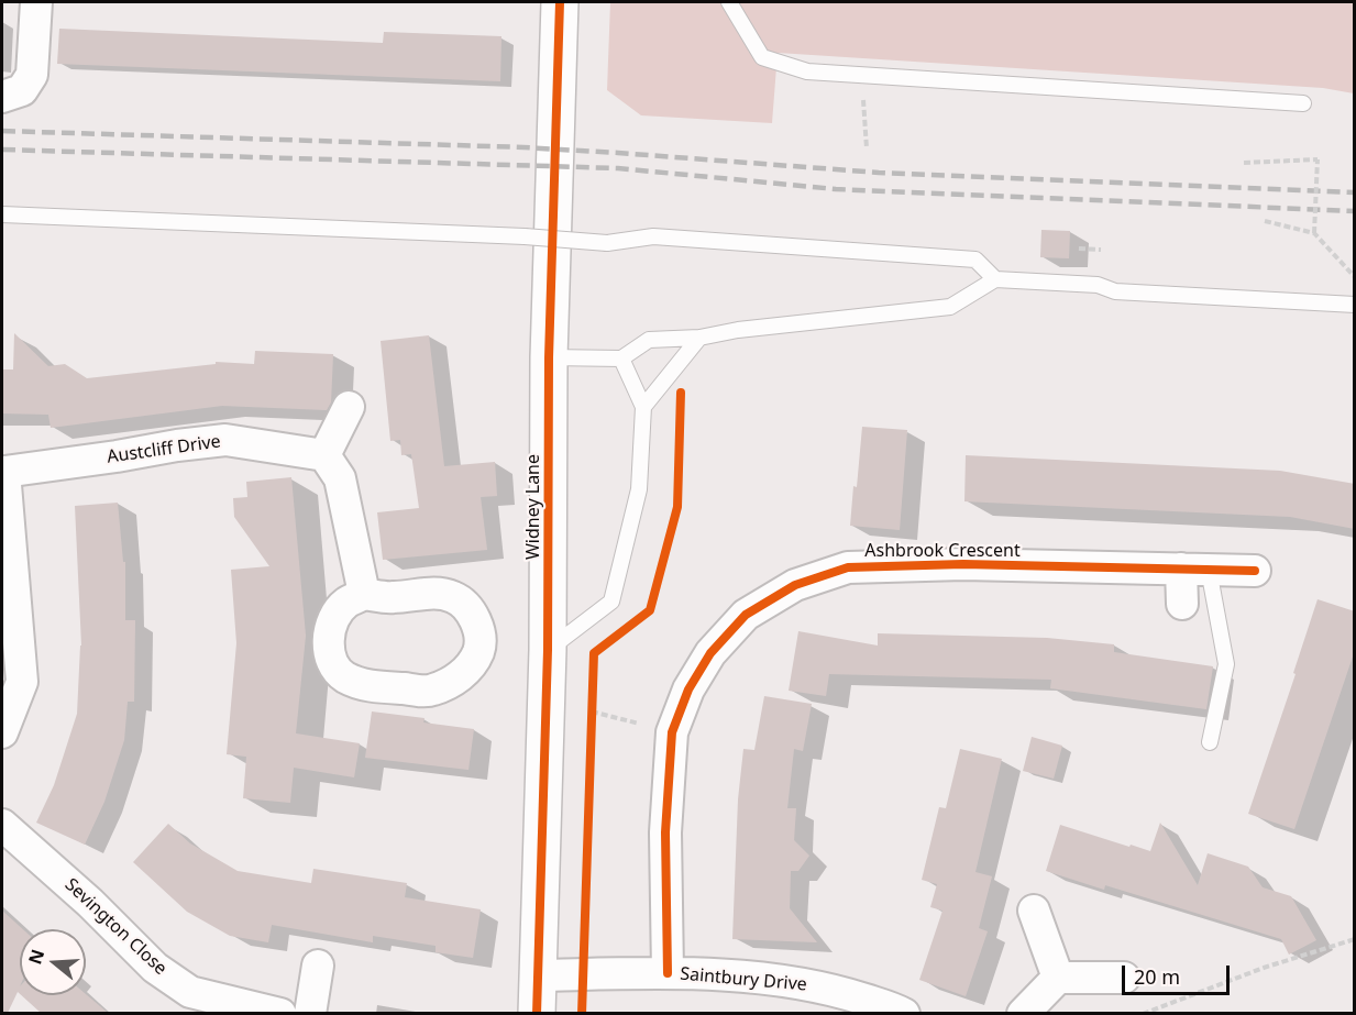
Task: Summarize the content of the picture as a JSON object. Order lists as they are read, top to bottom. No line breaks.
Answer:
{"streets":{"street":["Austcliff Drive","Widney Lane","Ashbrook Crescent","Sevington Close","Saintbury Drive"]},"crossings":[["Widney Lane","Saintbury Drive"],["Ashbrook Crescent","Saintbury Drive"]],"scale_bar":"20 m","north":"left"}
